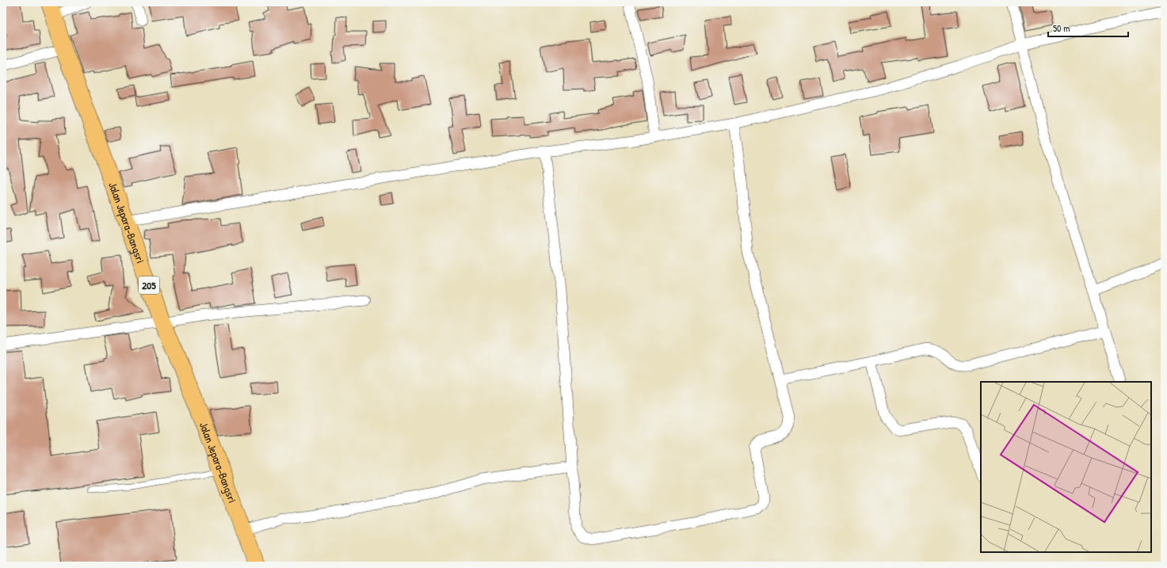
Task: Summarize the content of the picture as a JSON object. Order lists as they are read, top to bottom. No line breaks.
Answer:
{"streets":{"main road":["Jalan Jepara-Bangsri","205"]},"scale_bar":"50 m"}
